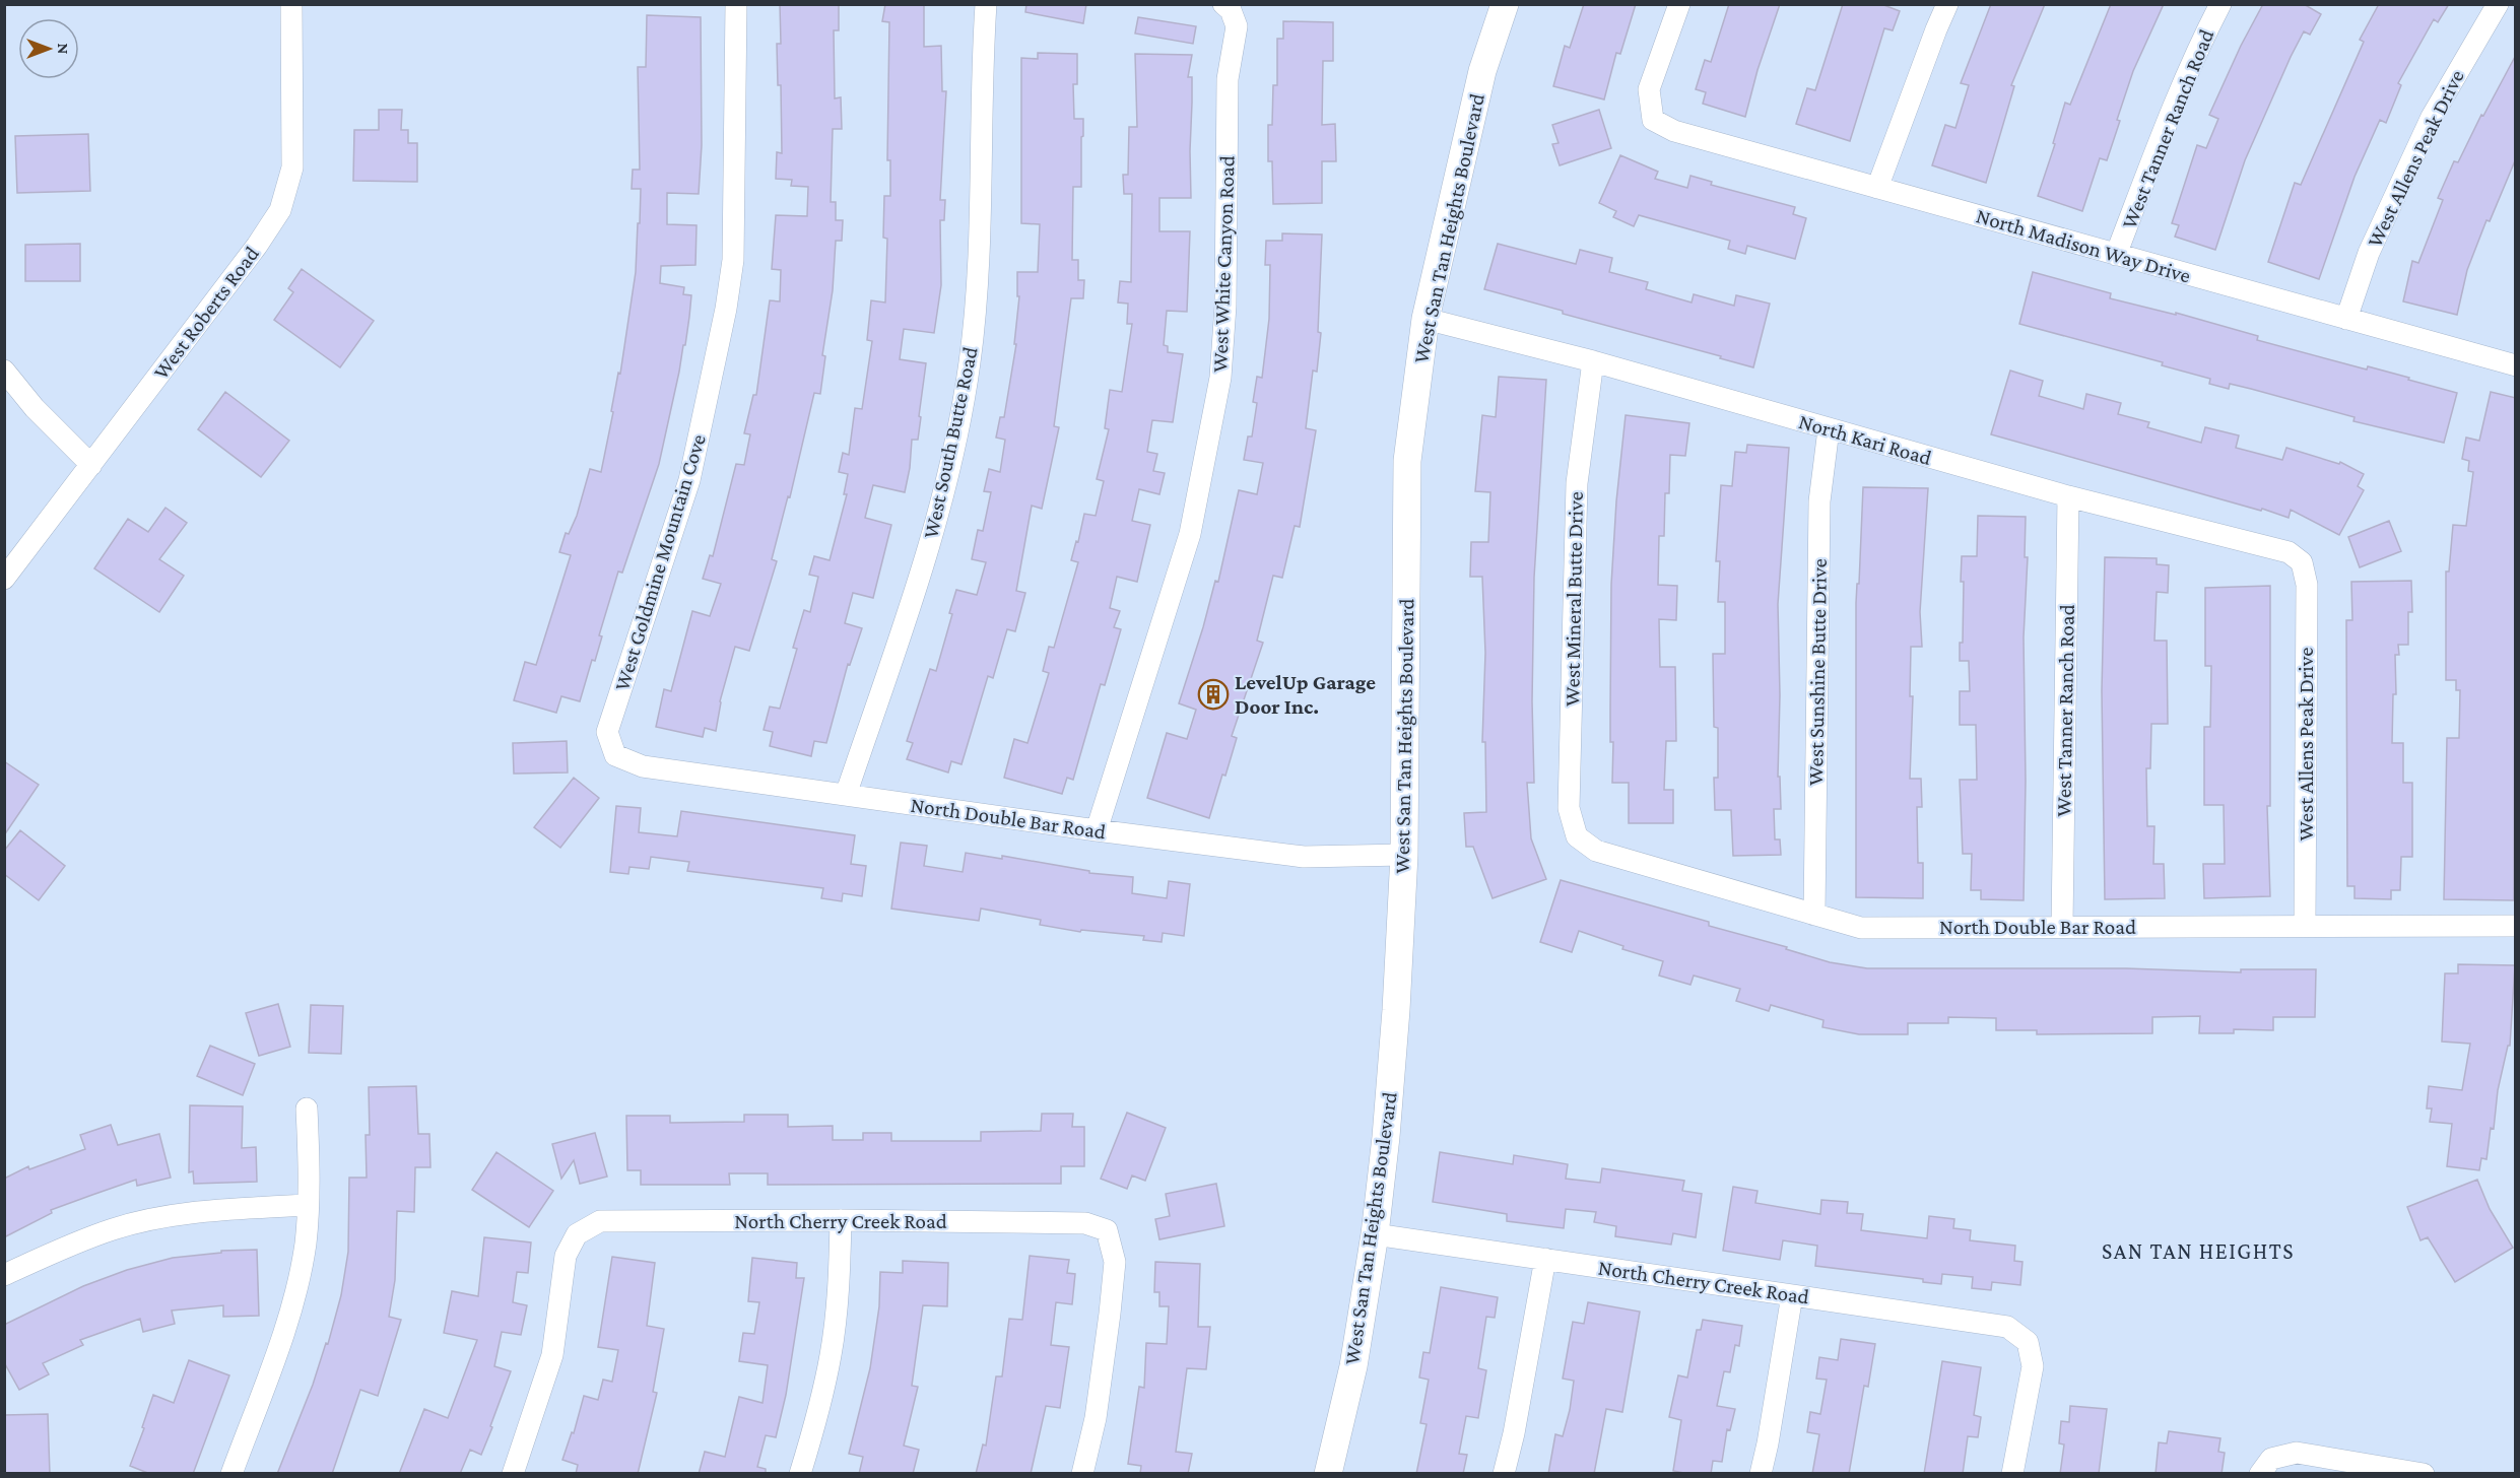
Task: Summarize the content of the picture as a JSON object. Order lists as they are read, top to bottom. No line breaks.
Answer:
{"streets":{"street":["West Tanner Ranch Road","West Allens Peak Drive","West San Tan Heights Boulevard","North Madison Way Drive","West White Canyon Road","West Roberts Road","North Kari Road","West South Butte Road","West Goldmine Mountain Cove","West Mineral Butte Drive","West Sunshine Butte Drive","North Double Bar Road","North Cherry Creek Road"]},"crossings":[["West Tanner Ranch Road","North Madison Way Drive"],["West Tanner Ranch Road","North Kari Road"],["West Tanner Ranch Road","North Double Bar Road"],["West Allens Peak Drive","North Madison Way Drive"],["West Allens Peak Drive","North Kari Road"],["West Allens Peak Drive","North Double Bar Road"],["West San Tan Heights Boulevard","North Kari Road"],["West San Tan Heights Boulevard","North Double Bar Road"],["West San Tan Heights Boulevard","North Cherry Creek Road"],["West White Canyon Road","North Double Bar Road"],["North Kari Road","West Mineral Butte Drive"],["North Kari Road","West Sunshine Butte Drive"],["West South Butte Road","North Double Bar Road"],["West Goldmine Mountain Cove","North Double Bar Road"],["West Mineral Butte Drive","North Double Bar Road"],["West Sunshine Butte Drive","North Double Bar Road"]],"districts":["SAN TAN HEIGHTS"],"places":{"building":["LevelUp Garage Door Inc."]},"north":"right"}
